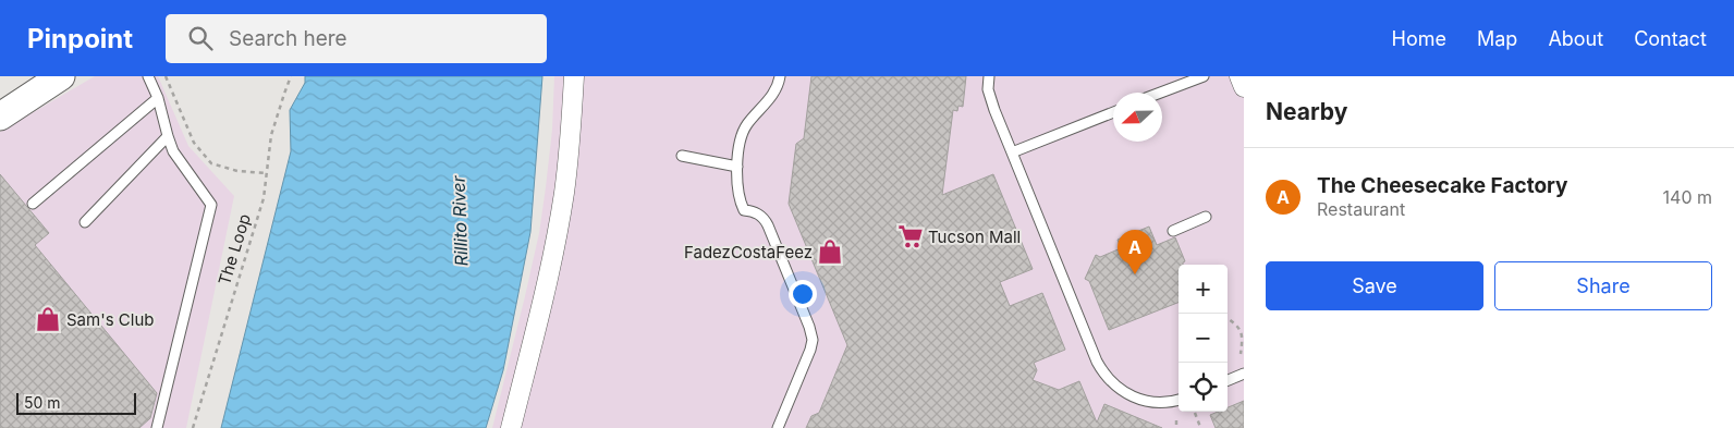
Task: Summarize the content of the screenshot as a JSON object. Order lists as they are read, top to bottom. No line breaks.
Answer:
{"streets":{"path":["The Loop"]},"water":["Rillito River"],"places":{"supermarket":["Tucson Mall"],"shop":["FadezCostaFeez","Sam's Club"]},"scale_bar":"50 m","north":"left","page":{"header":"Pinpoint","search":"Search here","nav":["Home","Map","About","Contact"],"heading":"Nearby","list":[{"mark":"A","name":"The Cheesecake Factory","note":"Restaurant","value":"140 m"}],"pins":"A","buttons":["Save","Share"],"map_buttons":["+","−"],"scale":"50 m"}}
